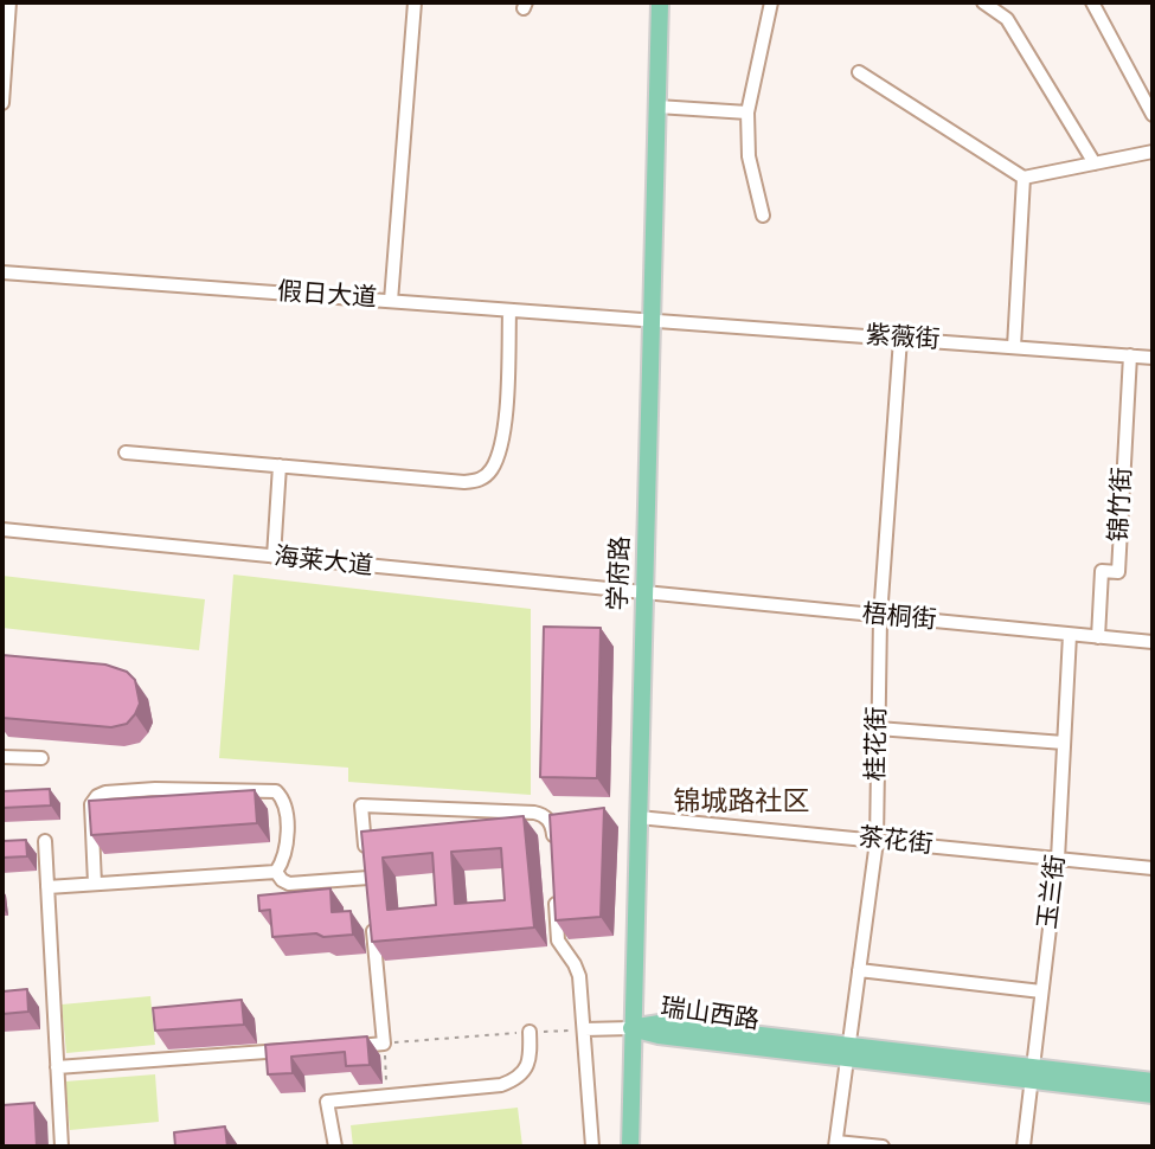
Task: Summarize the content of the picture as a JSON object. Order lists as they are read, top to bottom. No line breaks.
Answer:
{"streets":{"main road":["学府路","瑞山西路"],"street":["假日大道","紫薇街","锦竹街","海莱大道","梧桐街","桂花街","茶花街","玉兰街"]},"crossings":[["假日大道","紫薇街"],["假日大道","学府路"],["紫薇街","锦竹街"],["紫薇街","学府路"],["紫薇街","桂花街"],["锦竹街","梧桐街"],["海莱大道","学府路"],["海莱大道","梧桐街"],["学府路","梧桐街"],["学府路","茶花街"],["学府路","瑞山西路"],["梧桐街","桂花街"],["梧桐街","玉兰街"],["桂花街","茶花街"],["桂花街","瑞山西路"],["茶花街","玉兰街"],["玉兰街","瑞山西路"]],"districts":["锦城路社区"]}
